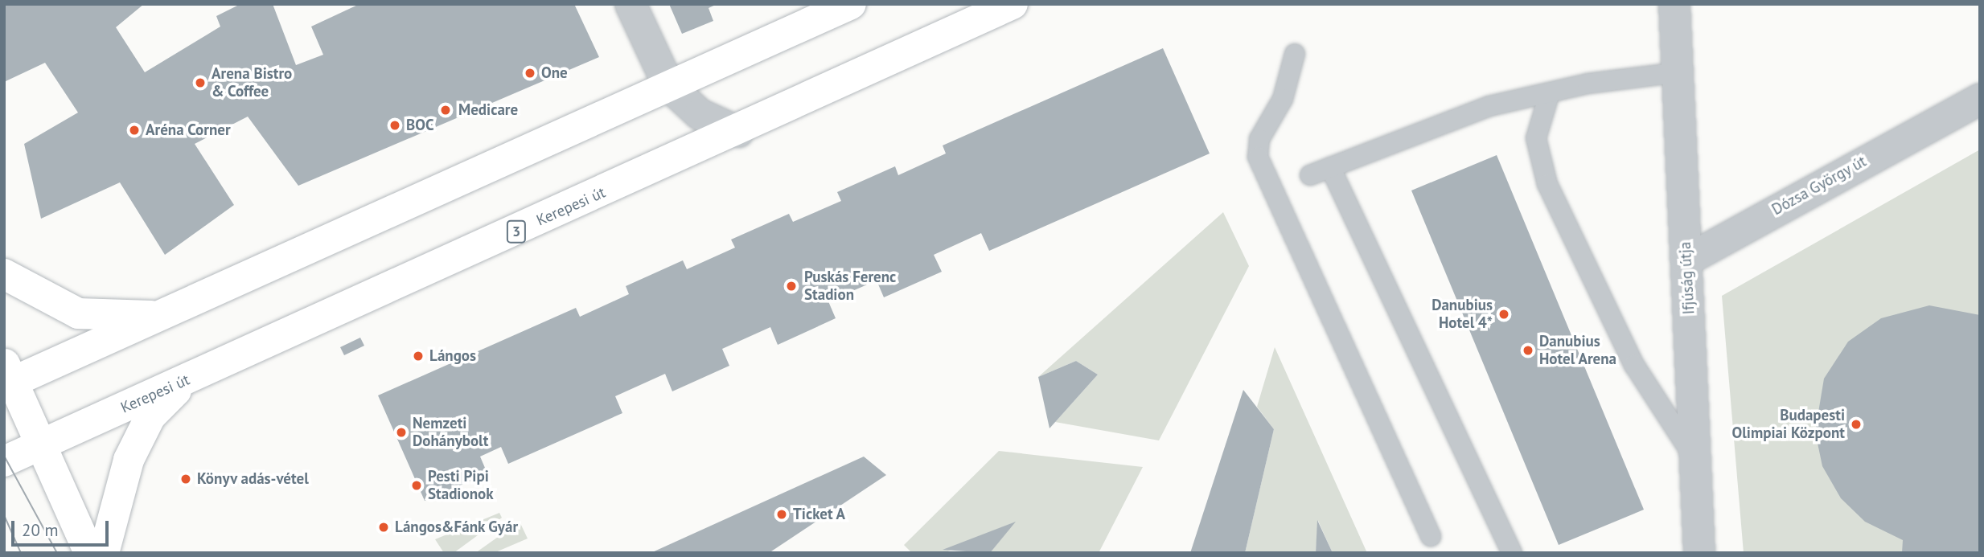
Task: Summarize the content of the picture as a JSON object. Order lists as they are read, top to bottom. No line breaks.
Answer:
{"streets":{"main road":["Kerepesi út","3"],"street":["Dózsa György út","Ifjúság útja"]},"crossings":[["Dózsa György út","Ifjúság útja"]],"places":["One","Arena Bistro & Coffee","Medicare","BOC","Aréna Corner","Puskás Ferenc Stadion","Danubius Hotel 4*","Danubius Hotel Arena","Lángos","Budapesti Olimpiai Központ","Nemzeti Dohánybolt","Könyv adás-vétel","Pesti Pipi Stadionok","Ticket A","Lángos&Fánk Gyár"],"scale_bar":"20 m"}
